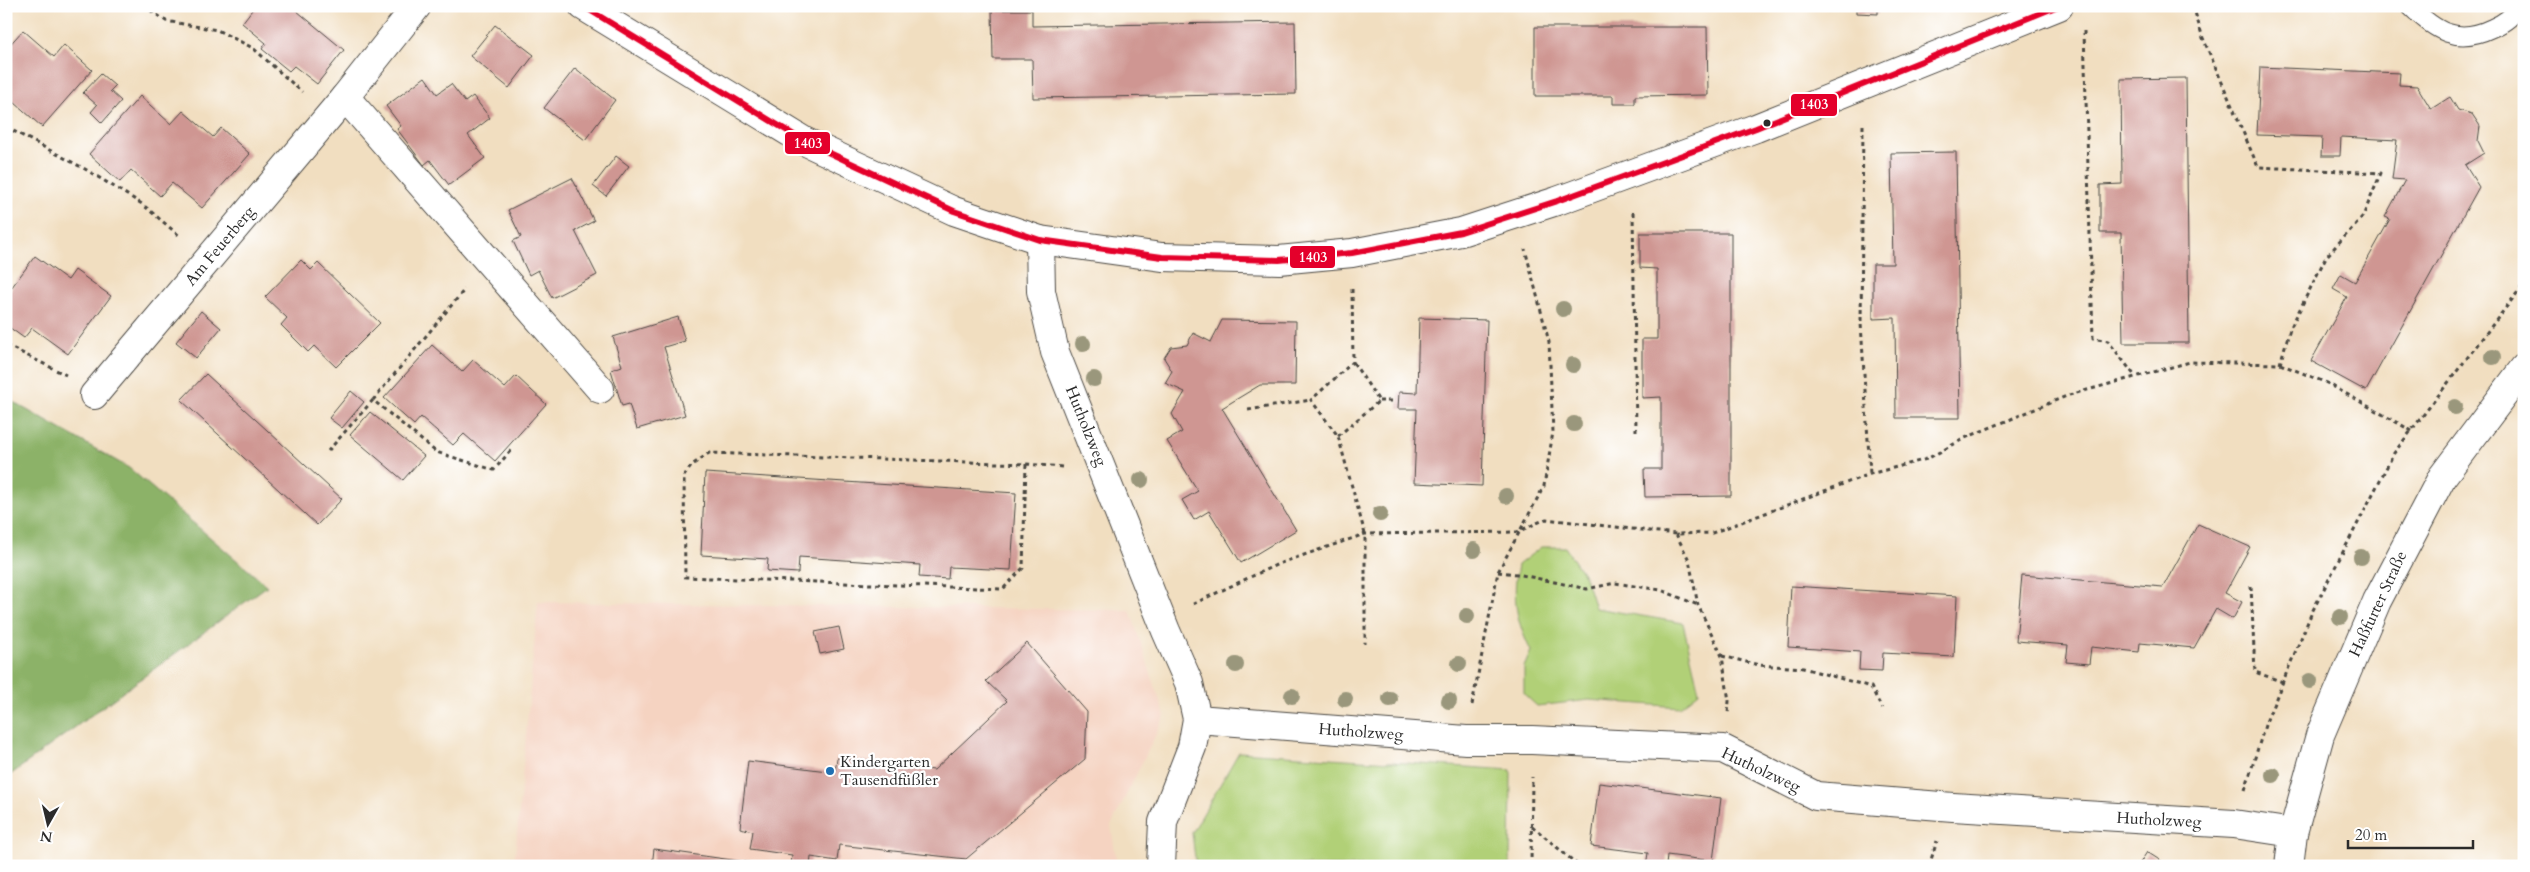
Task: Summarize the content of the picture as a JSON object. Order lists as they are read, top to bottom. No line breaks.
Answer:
{"streets":{"street":["Am Feuerberg","Hutholzweg","Haßfurter Straße"]},"crossings":[["Hutholzweg","Haßfurter Straße"]],"places":["Kindergarten Tausendfüßler"],"lines":["transit line 1403"],"scale_bar":"20 m","north":"bottom"}
